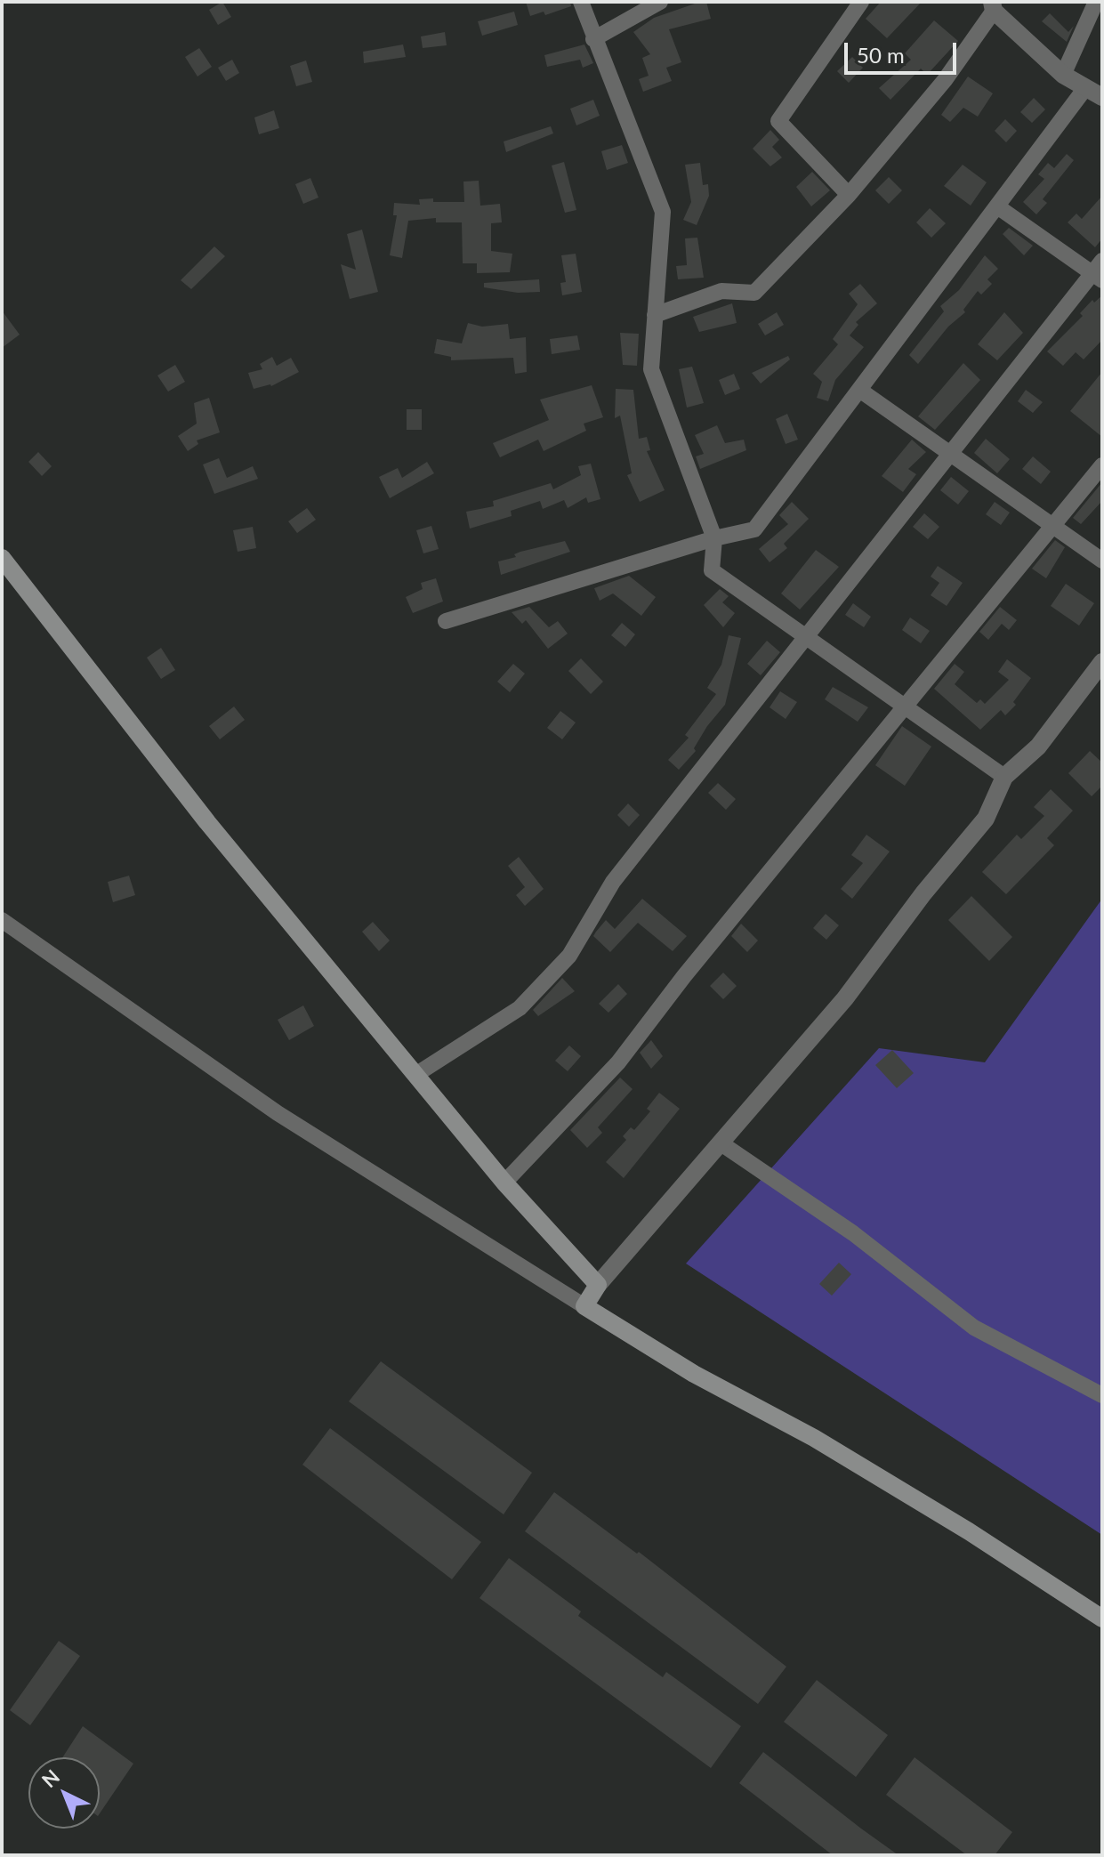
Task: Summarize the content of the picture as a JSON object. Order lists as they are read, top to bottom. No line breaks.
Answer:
{"scale_bar":"50 m","north":"top left"}
